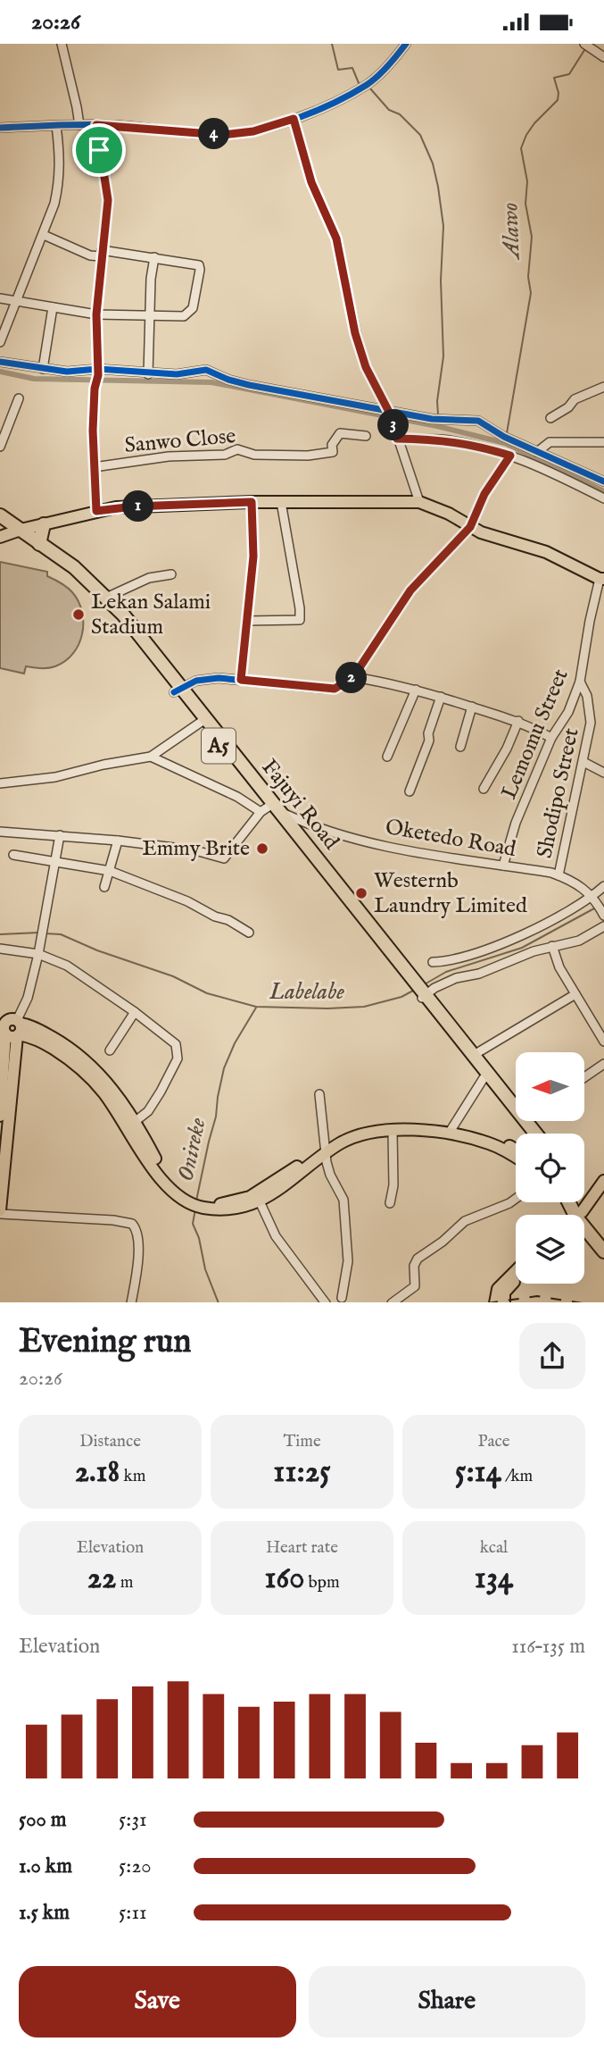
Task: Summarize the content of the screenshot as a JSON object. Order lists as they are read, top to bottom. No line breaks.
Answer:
{"streets":{"highway":["A5","Fajuyi Road"],"street":["Sanwo Close","Lemomu Street","Shodipo Street","Oketedo Road"]},"crossings":[["Lemomu Street","Shodipo Street"],["Lemomu Street","Oketedo Road"],["Shodipo Street","Oketedo Road"],["Fajuyi Road","Oketedo Road"]],"water":["Alawo","Labelabe","Onireke"],"places":["Lekan Salami Stadium","Emmy Brite","Westernb Laundry Limited"],"north":"left","page":{"status":"20:26","pins":["4","3","1","2"],"heading":["Evening run","20:26"],"stats":[["Distance","2.18 km"],["Time","11:25"],["Pace","5:14 /km"],["Elevation","22 m"],["Heart rate","160 bpm"],["kcal","134"]],"chart":["Elevation","116–135 m"],"list":[{"name":"500 m","note":"5:31"},{"name":"1.0 km","note":"5:20"},{"name":"1.5 km","note":"5:11"}],"buttons":["Save","Share"]}}
